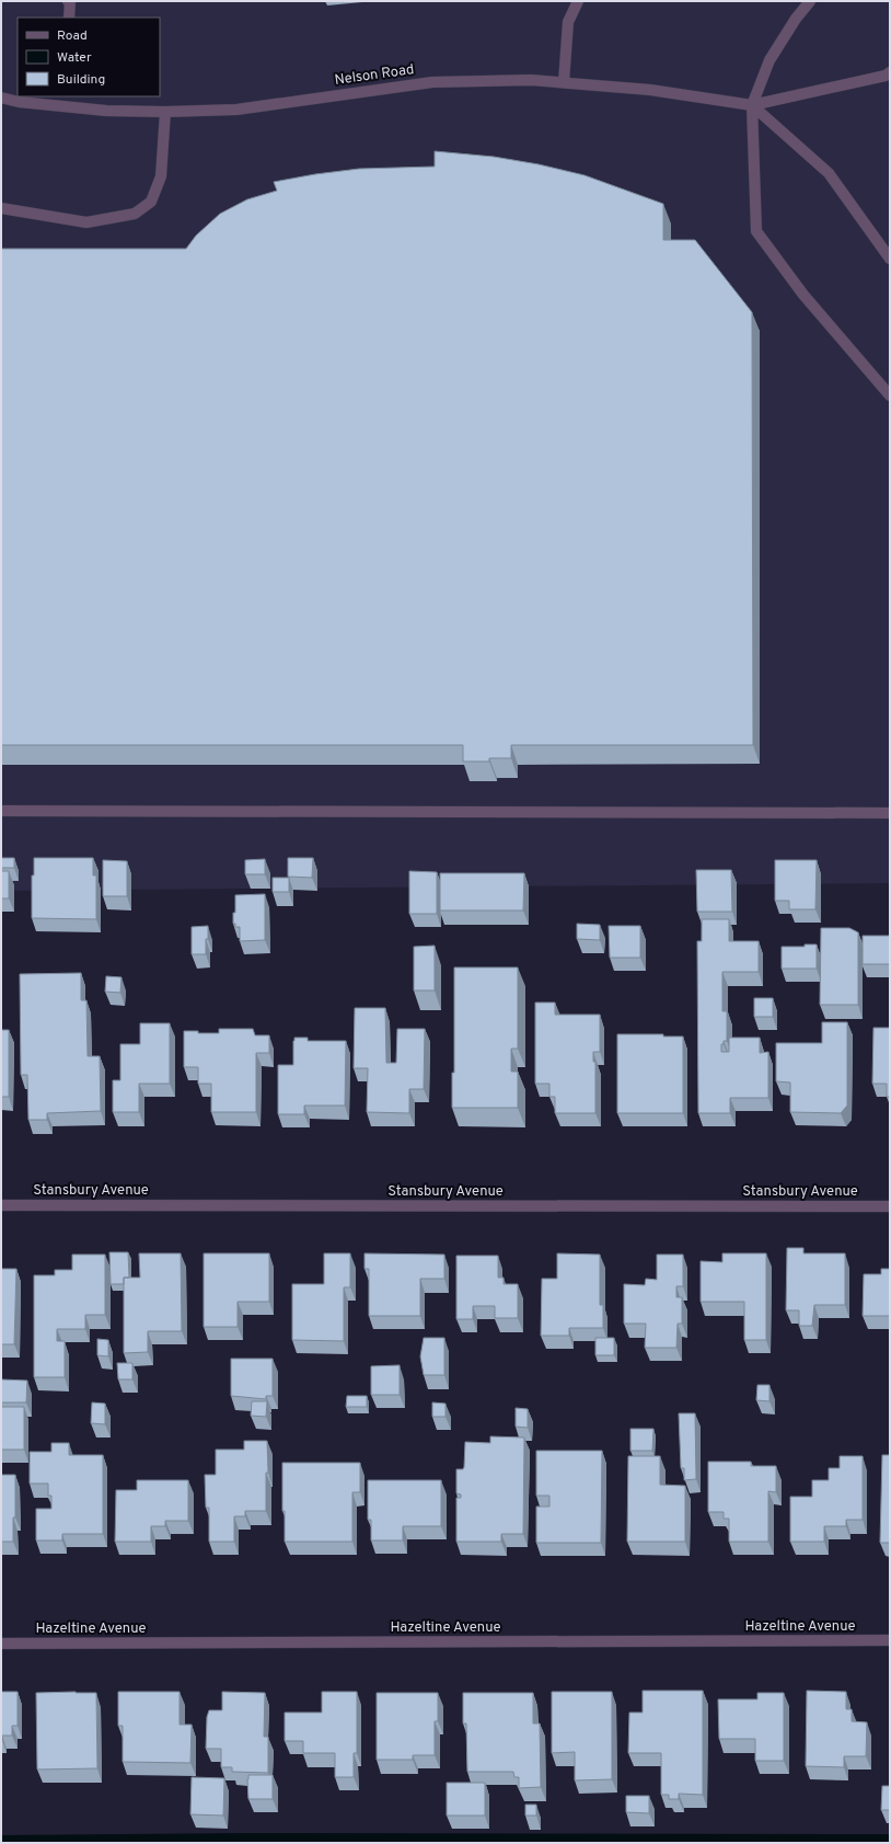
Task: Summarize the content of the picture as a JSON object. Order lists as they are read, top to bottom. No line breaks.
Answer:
{"streets":{"street":["Nelson Road","Stansbury Avenue","Hazeltine Avenue"]},"legend":["Road","Water","Building"]}
